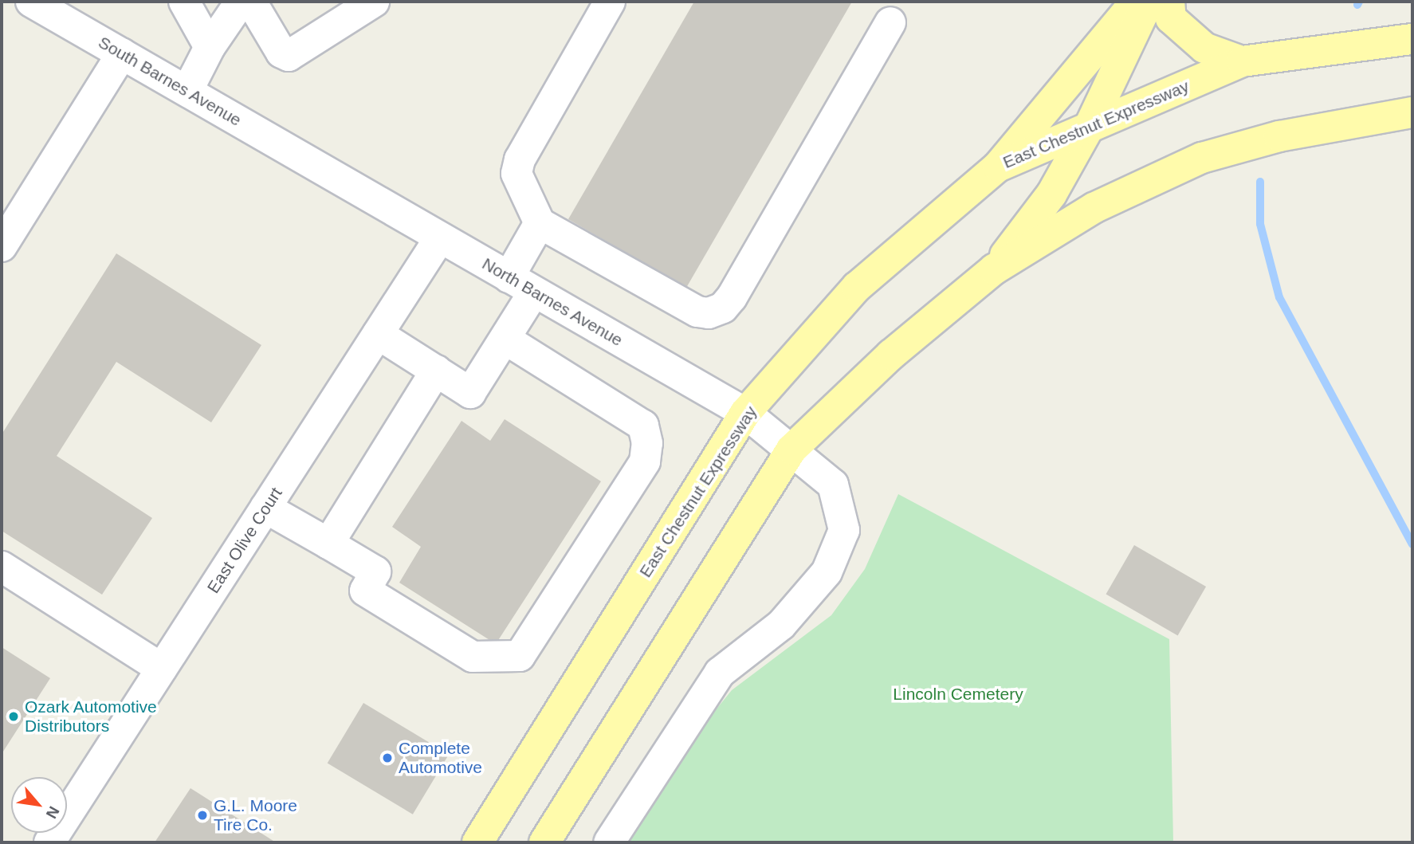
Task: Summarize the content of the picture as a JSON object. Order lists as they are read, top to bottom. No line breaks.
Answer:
{"streets":{"main road":["East Chestnut Expressway"],"street":["South Barnes Avenue","North Barnes Avenue","East Olive Court"]},"crossings":[["South Barnes Avenue","North Barnes Avenue"],["East Chestnut Expressway","North Barnes Avenue"],["North Barnes Avenue","East Olive Court"]],"parks":["Lincoln Cemetery"],"places":["Ozark Automotive Distributors","Complete Automotive","G.L. Moore Tire Co."],"north":"bottom right"}
